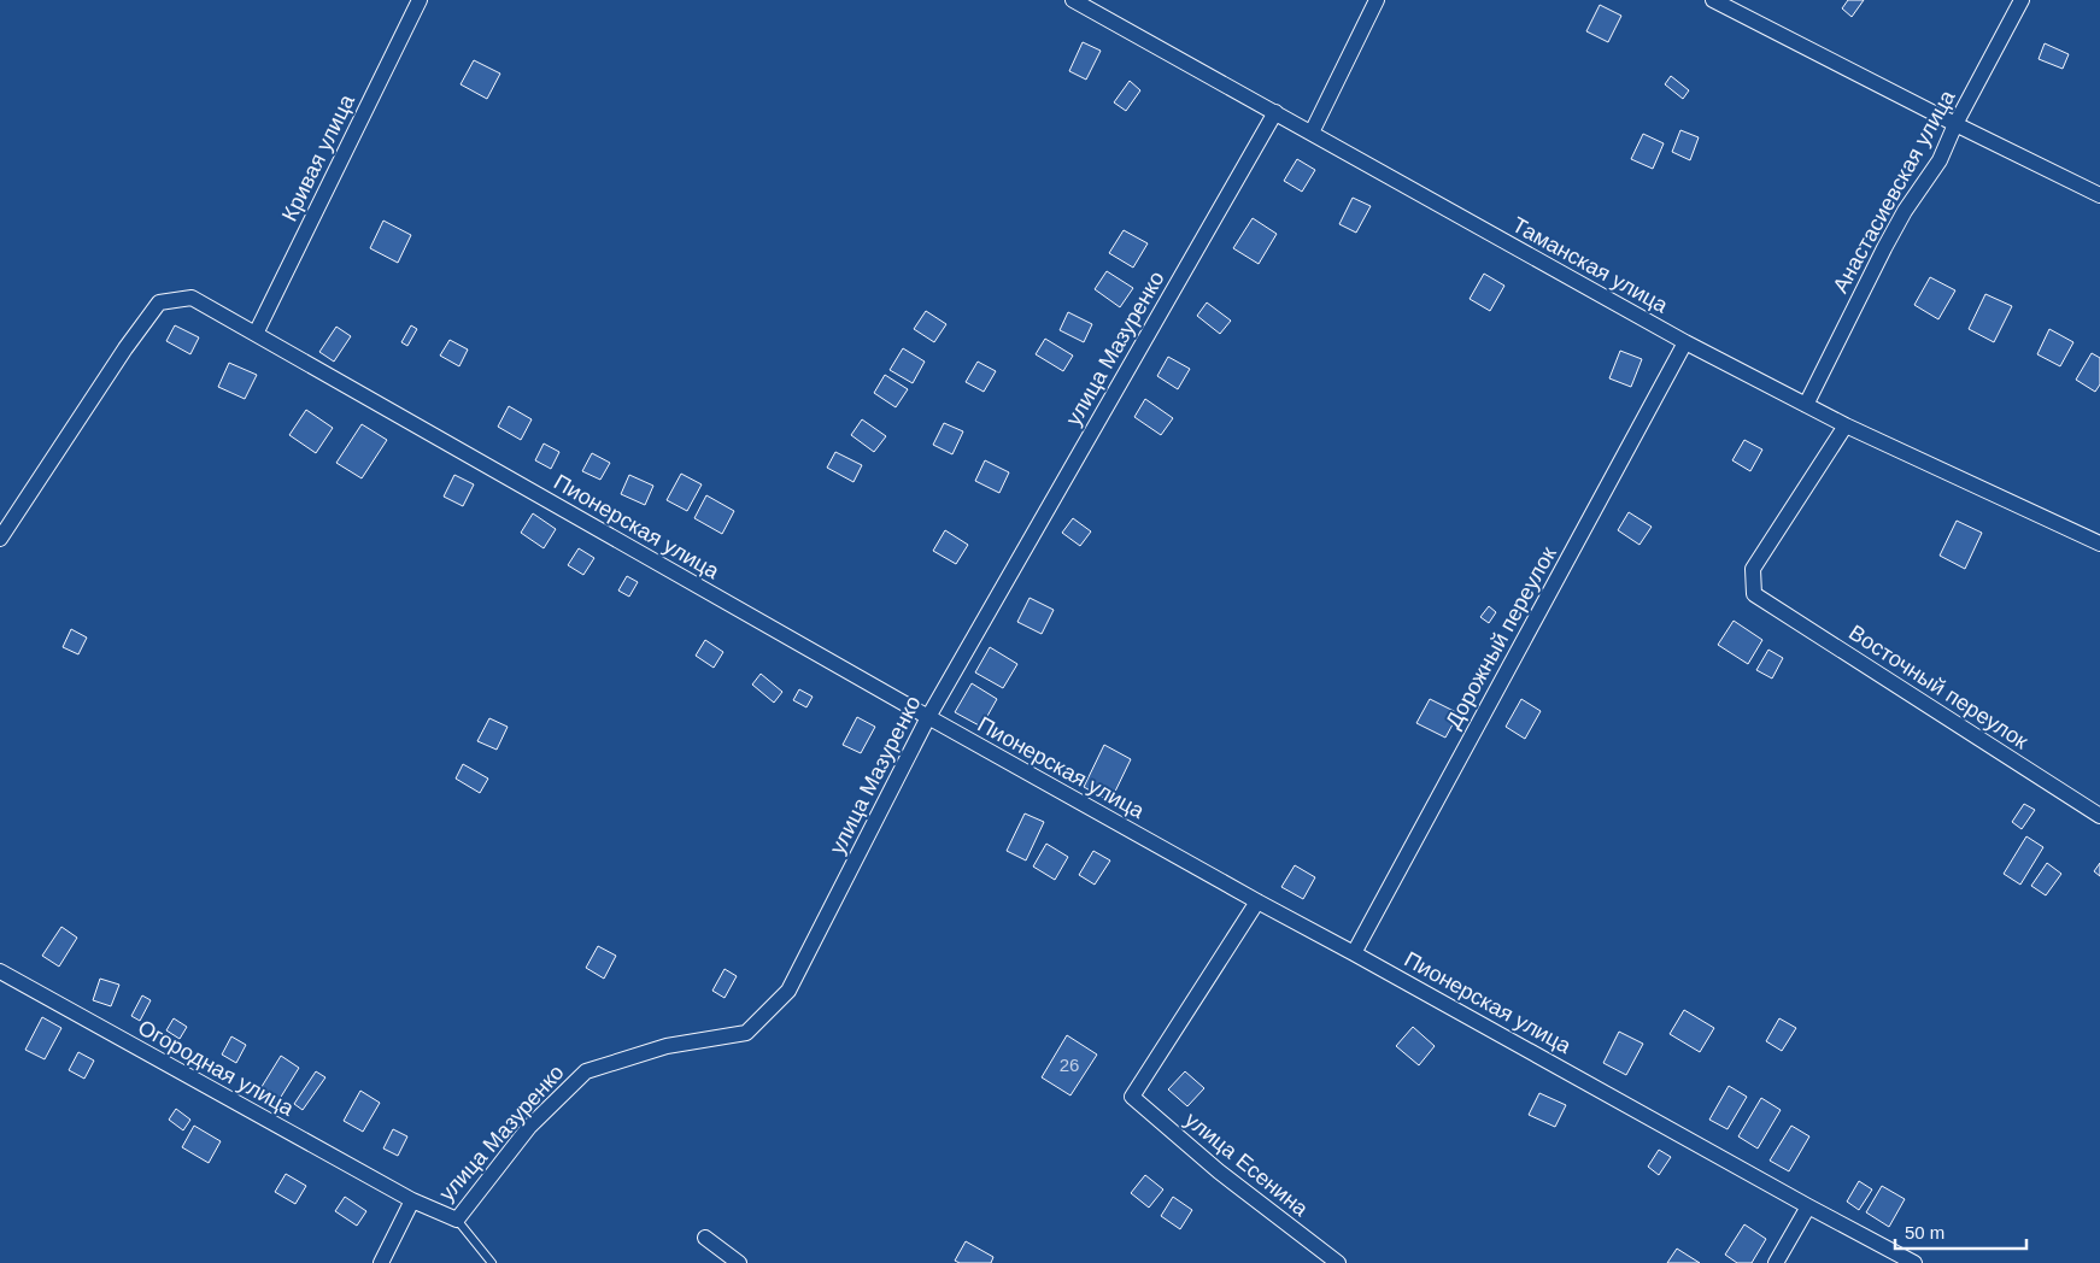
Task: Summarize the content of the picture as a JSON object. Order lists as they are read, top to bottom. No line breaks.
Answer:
{"streets":{"street":["Кривая улица","Анастасиевская улица","Таманская улица","улица Мазуренко","Пионерская улица","Дорожный переулок","Восточный переулок","Огородная улица","улица Есенина"]},"crossings":[["Кривая улица","Пионерская улица"],["Анастасиевская улица","Таманская улица"],["Таманская улица","улица Мазуренко"],["Таманская улица","Дорожный переулок"],["Таманская улица","Восточный переулок"],["улица Мазуренко","Пионерская улица"],["улица Мазуренко","Огородная улица"],["Пионерская улица","Дорожный переулок"],["Пионерская улица","улица Есенина"]],"house_numbers":["26"],"scale_bar":"50 m"}
